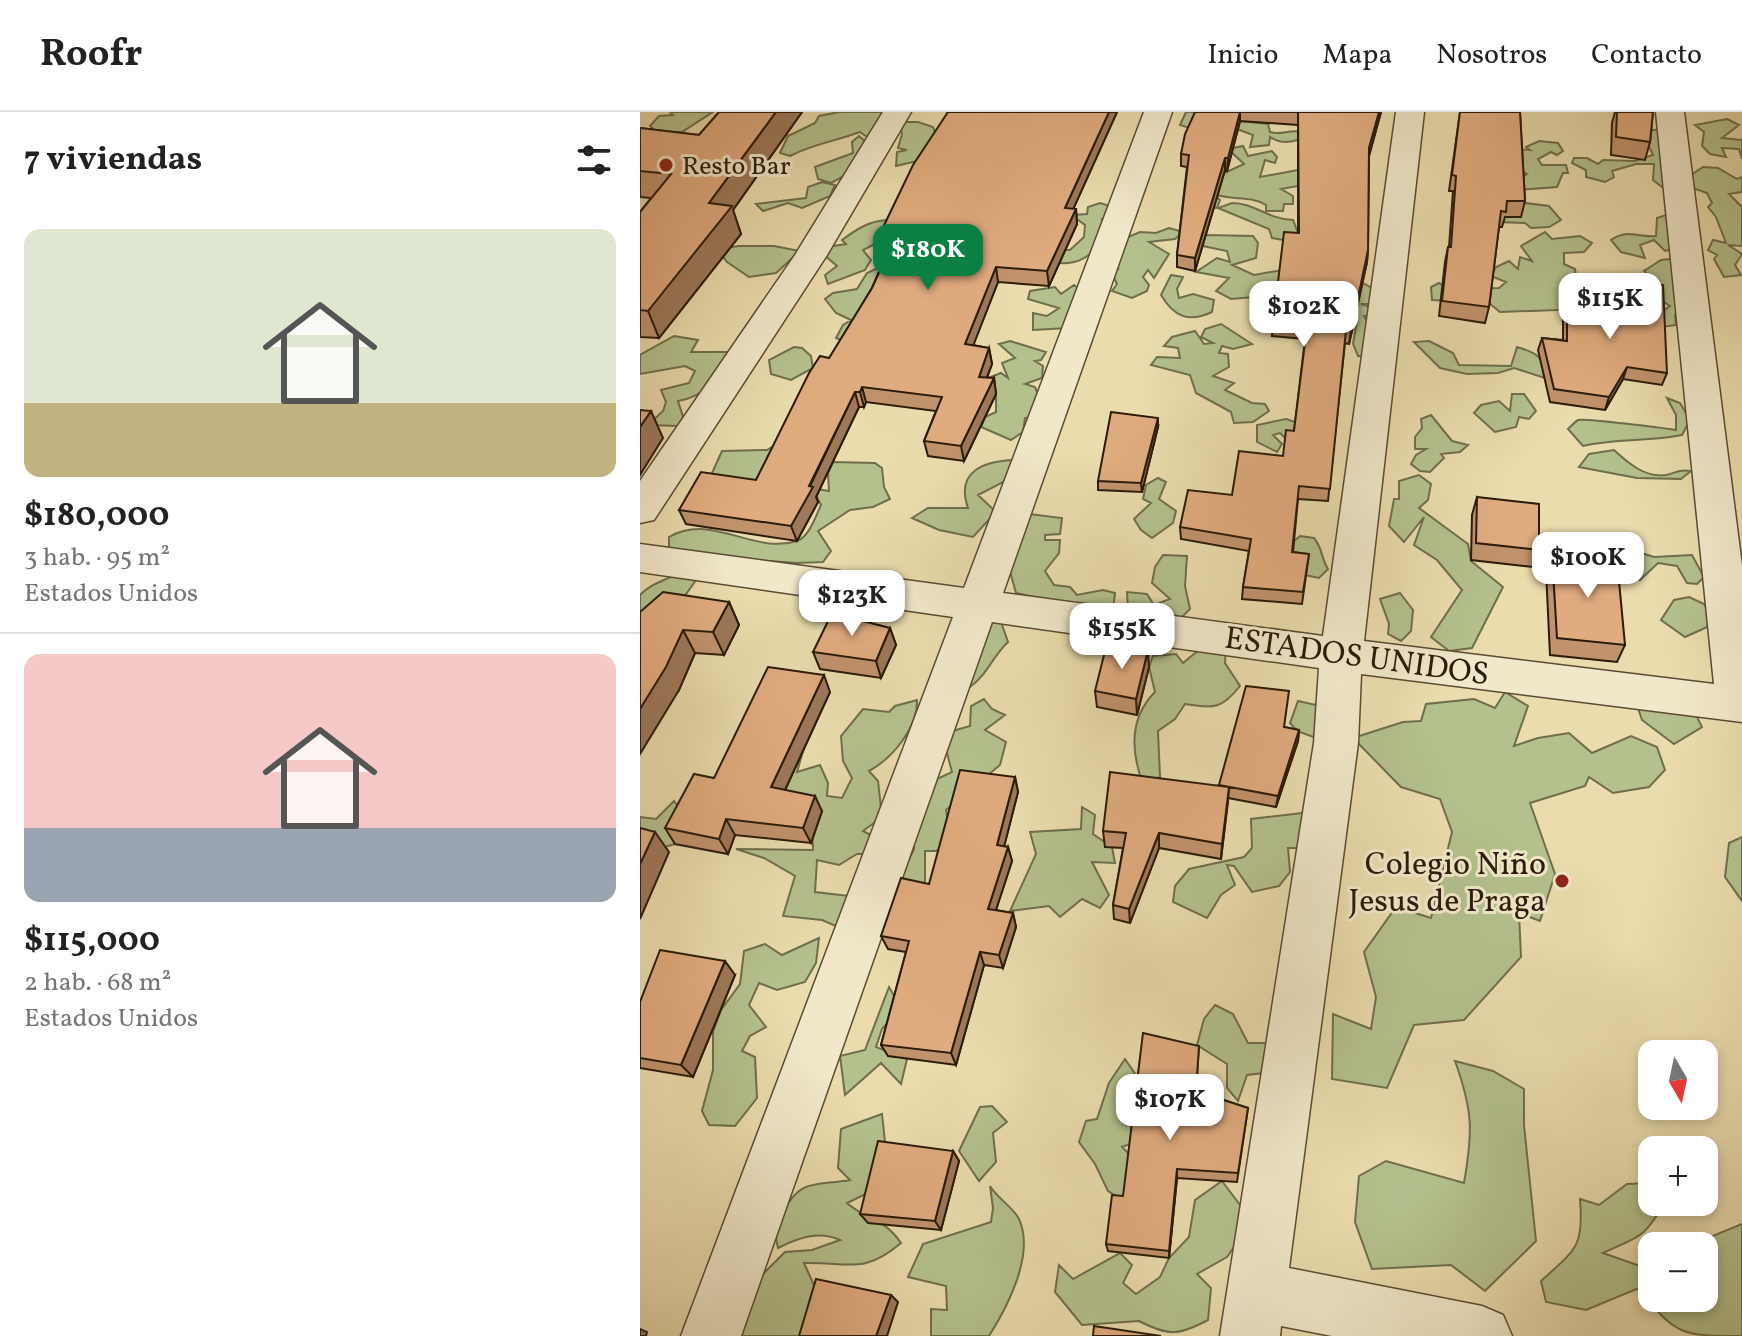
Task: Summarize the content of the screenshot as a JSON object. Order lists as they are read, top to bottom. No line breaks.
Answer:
{"streets":{"street":["ESTADOS UNIDOS"]},"places":["Resto Bar","Colegio Niño Jesus de Praga"],"north":"bottom","page":{"header":"Roofr","nav":["Inicio","Mapa","Nosotros","Contacto"],"heading":"7 viviendas","list":[{"name":"$180,000","note":"3 hab. · 95 m² · Estados Unidos"},{"name":"$115,000","note":"2 hab. · 68 m² · Estados Unidos"}],"price":["$180K","$115K","$102K","$100K","$123K","$155K","$107K"],"map_buttons":["+","−"]}}
